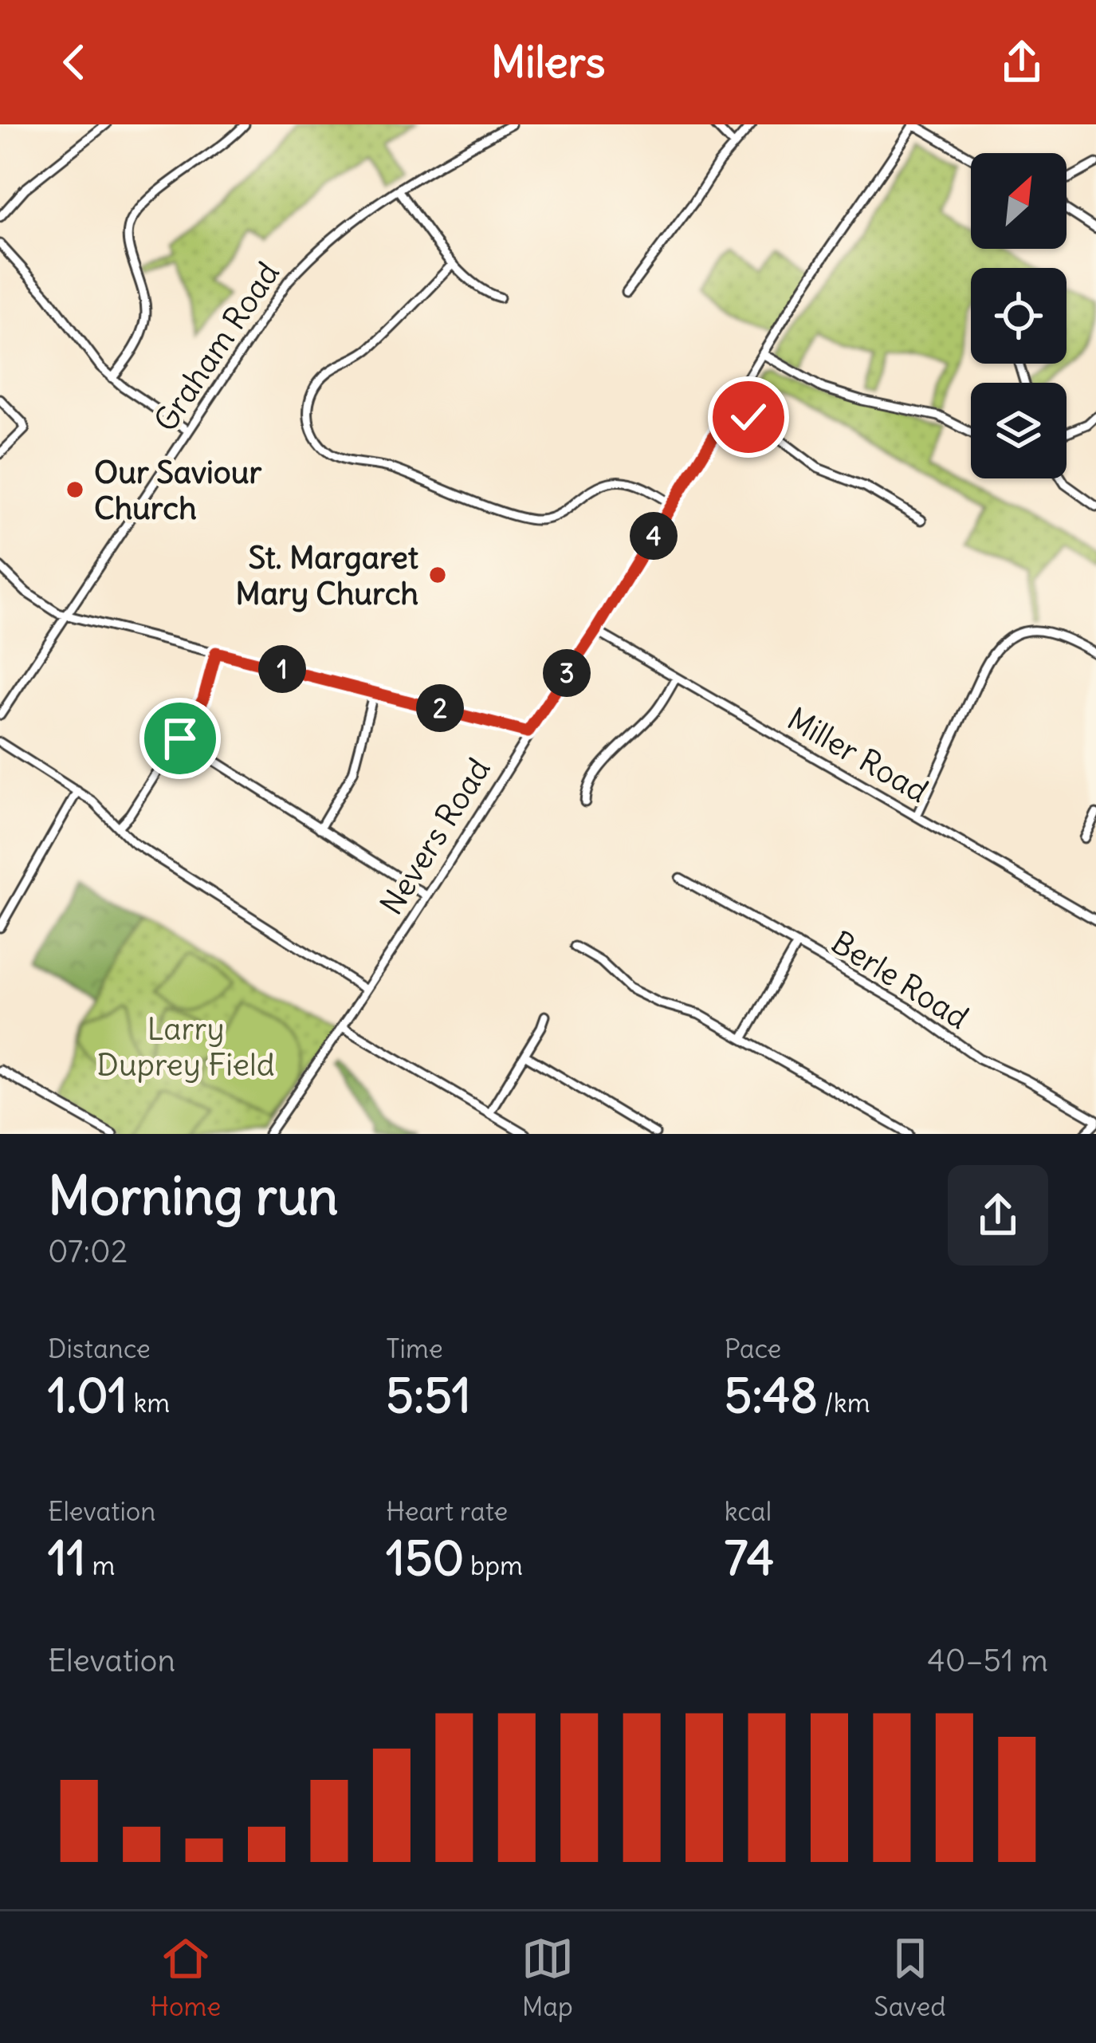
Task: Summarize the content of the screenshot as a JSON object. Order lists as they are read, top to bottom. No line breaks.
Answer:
{"streets":{"street":["Graham Road","Miller Road","Nevers Road","Berle Road"]},"crossings":[["Miller Road","Nevers Road"]],"parks":["Larry Duprey Field"],"places":["Our Saviour Church","St. Margaret Mary Church"],"north":"top right","page":{"header":"Milers","pins":["4","1","3","2"],"heading":["Morning run","07:02"],"stats":[["Distance","1.01 km"],["Time","5:51"],["Pace","5:48 /km"],["Elevation","11 m"],["Heart rate","150 bpm"],["kcal","74"]],"chart":["Elevation","40–51 m"],"tabs":["Home","Map","Saved"]}}
